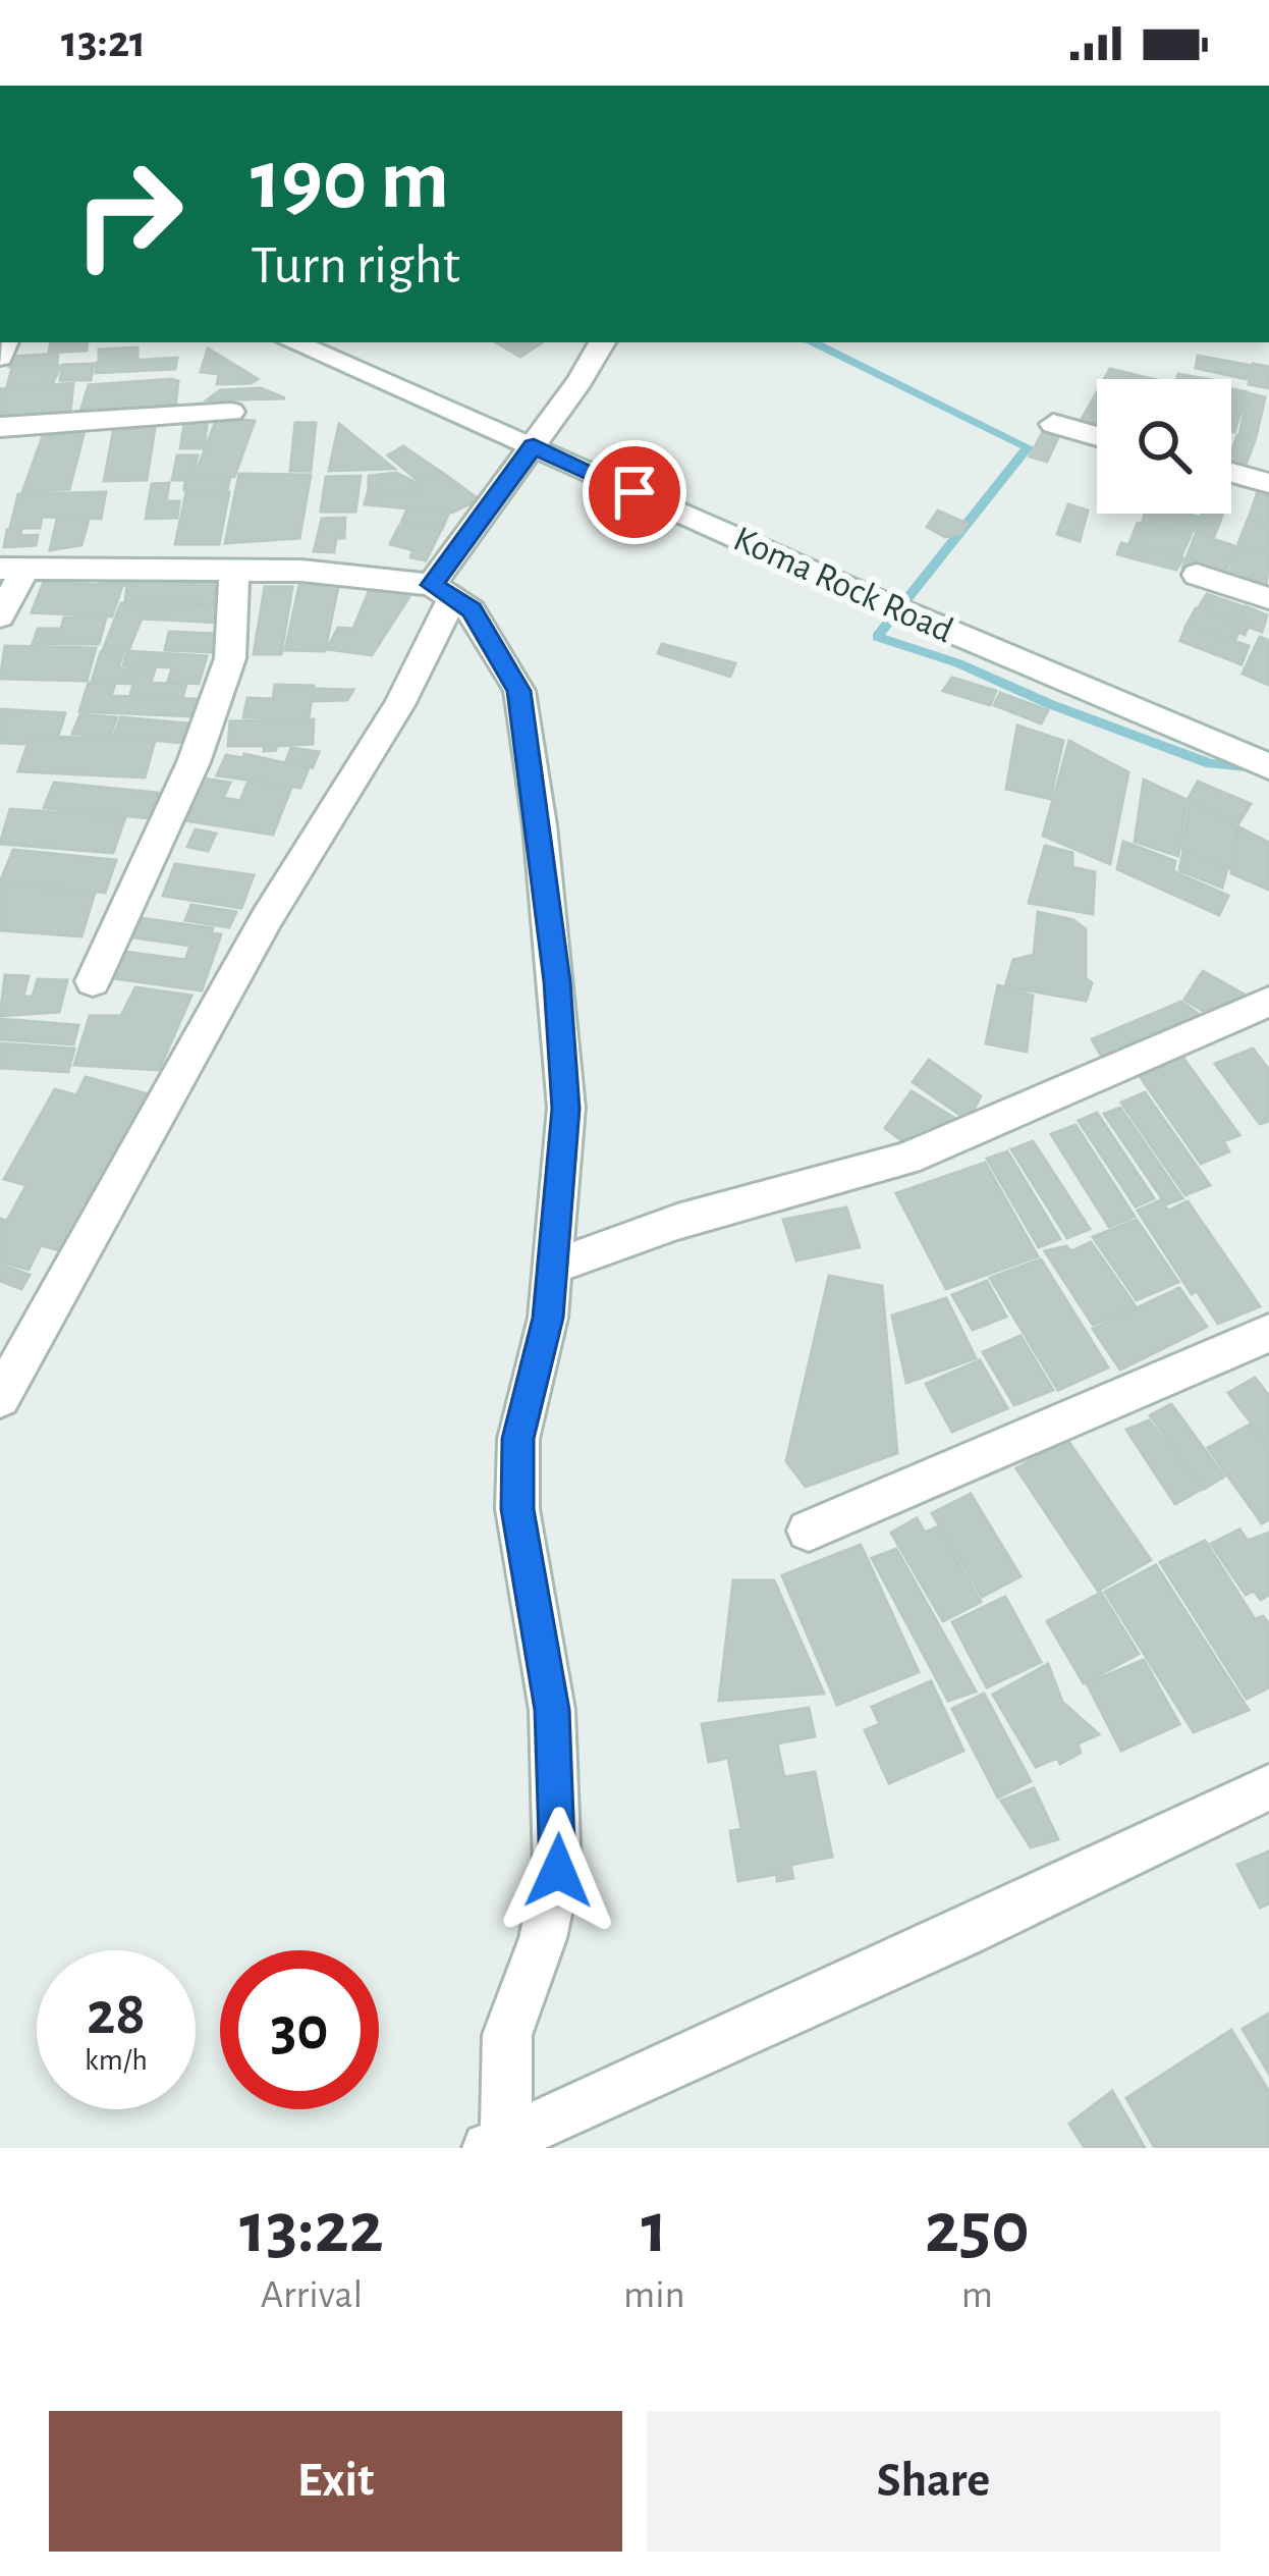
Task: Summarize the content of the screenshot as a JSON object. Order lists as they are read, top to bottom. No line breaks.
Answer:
{"streets":{"street":["Koma Rock Road"]},"page":{"status":"13:21","turn":["190 m","Turn right"],"speed":"28 km/h","limit":"30","eta":["13:22","Arrival","1","min","250","m"],"buttons":["Exit","Share"]}}
